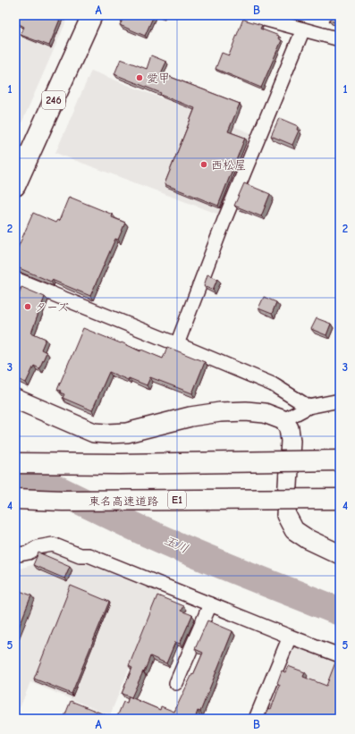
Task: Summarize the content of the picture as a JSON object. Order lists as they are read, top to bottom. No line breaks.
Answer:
{"streets":{"highway":["246","E1","東名高速道路"]},"water":["玉川"],"places":["愛甲","西松屋","ターズ"],"grid":{"columns":["A","B"],"rows":["1","2","3","4","5"]}}
